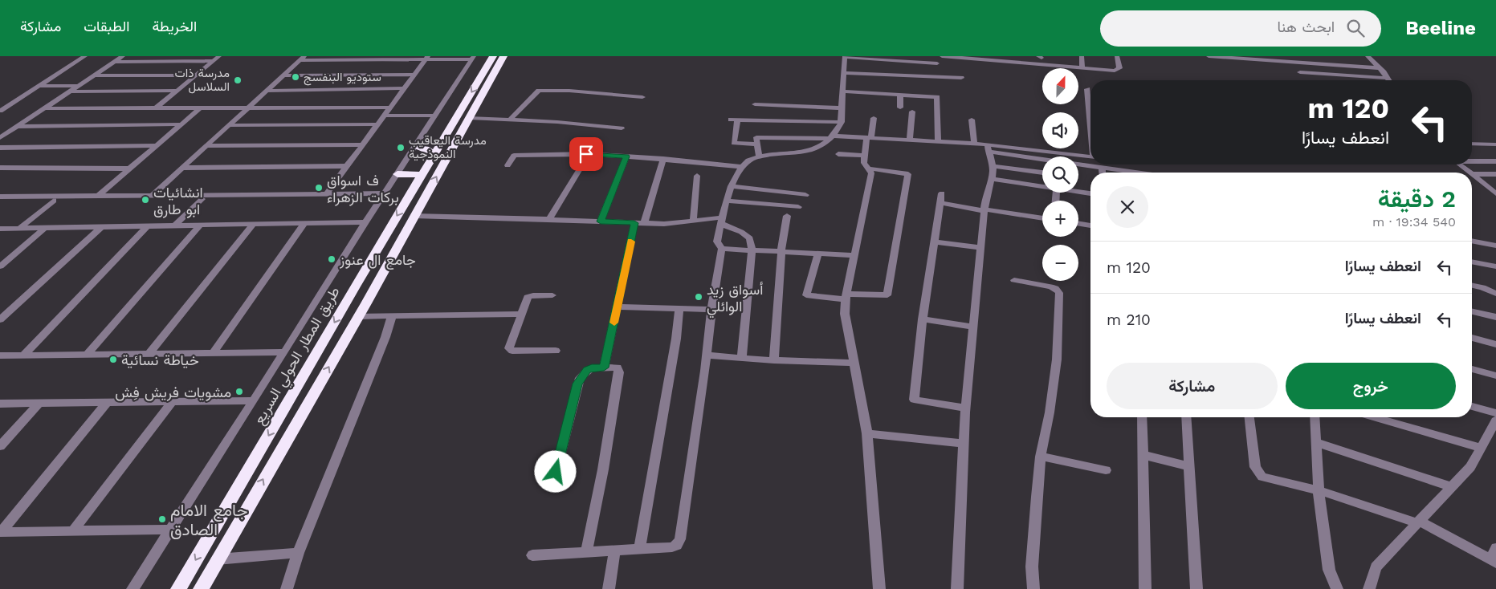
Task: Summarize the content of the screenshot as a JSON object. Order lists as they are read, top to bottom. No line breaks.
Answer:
{"streets":{"highway":["طريق المطار الحولي السريع"]},"places":["ستوديو البنفسج","مدرسة ذات السلاسل","مدرسة اليعاقيب النموذجية","ف اسواق بركات الزهراء","انشائيات ابو طارق","جامع ال عنوز","أسواق زيد الوائلي","خياطة نسائية","مشويات فريش فِش","جامع الامام الصادق"],"north":"top","page":{"header":"Beeline","search":"ابحث هنا","nav":["الخريطة","الطبقات","مشاركة"],"map_buttons":["+","−"],"turn":["120 m","انعطف يسارًا"],"heading":["2 دقيقة","540 m · 19:34"],"list":[{"name":"انعطف يسارًا","value":"120 m"},{"name":"انعطف يسارًا","value":"210 m"}],"buttons":["خروج","مشاركة"]}}
